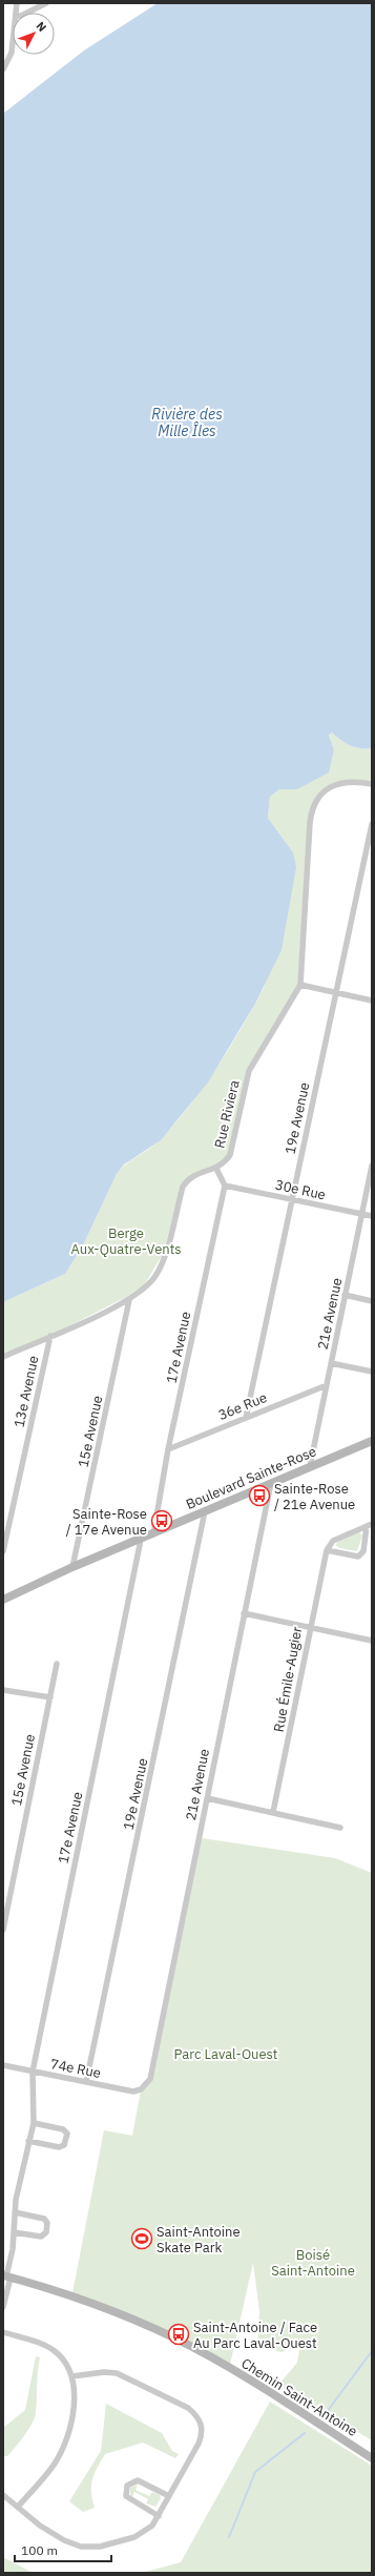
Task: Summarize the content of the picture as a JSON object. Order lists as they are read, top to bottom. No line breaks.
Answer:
{"streets":{"street":["Rue Riviera","19e Avenue","30e Rue","21e Avenue","17e Avenue","13e Avenue","36e Rue","15e Avenue","Boulevard Sainte-Rose","Rue Émile-Augier","74e Rue","Chemin Saint-Antoine"]},"crossings":[["19e Avenue","30e Rue"],["19e Avenue","36e Rue"],["19e Avenue","Boulevard Sainte-Rose"],["19e Avenue","74e Rue"],["30e Rue","21e Avenue"],["30e Rue","17e Avenue"],["21e Avenue","36e Rue"],["21e Avenue","Boulevard Sainte-Rose"],["21e Avenue","74e Rue"],["17e Avenue","36e Rue"],["17e Avenue","Boulevard Sainte-Rose"],["17e Avenue","74e Rue"],["17e Avenue","Chemin Saint-Antoine"],["15e Avenue","Boulevard Sainte-Rose"]],"water":["Rivière des Mille Îles"],"parks":["Berge Aux-Quatre-Vents","Parc Laval-Ouest","Boisé Saint-Antoine"],"places":{"bus stop":["Sainte-Rose / 21e Avenue","Sainte-Rose / 17e Avenue","Saint-Antoine / Face Au Parc Laval-Ouest"],"sports":["Saint-Antoine Skate Park"]},"scale_bar":"100 m","north":"top right"}
